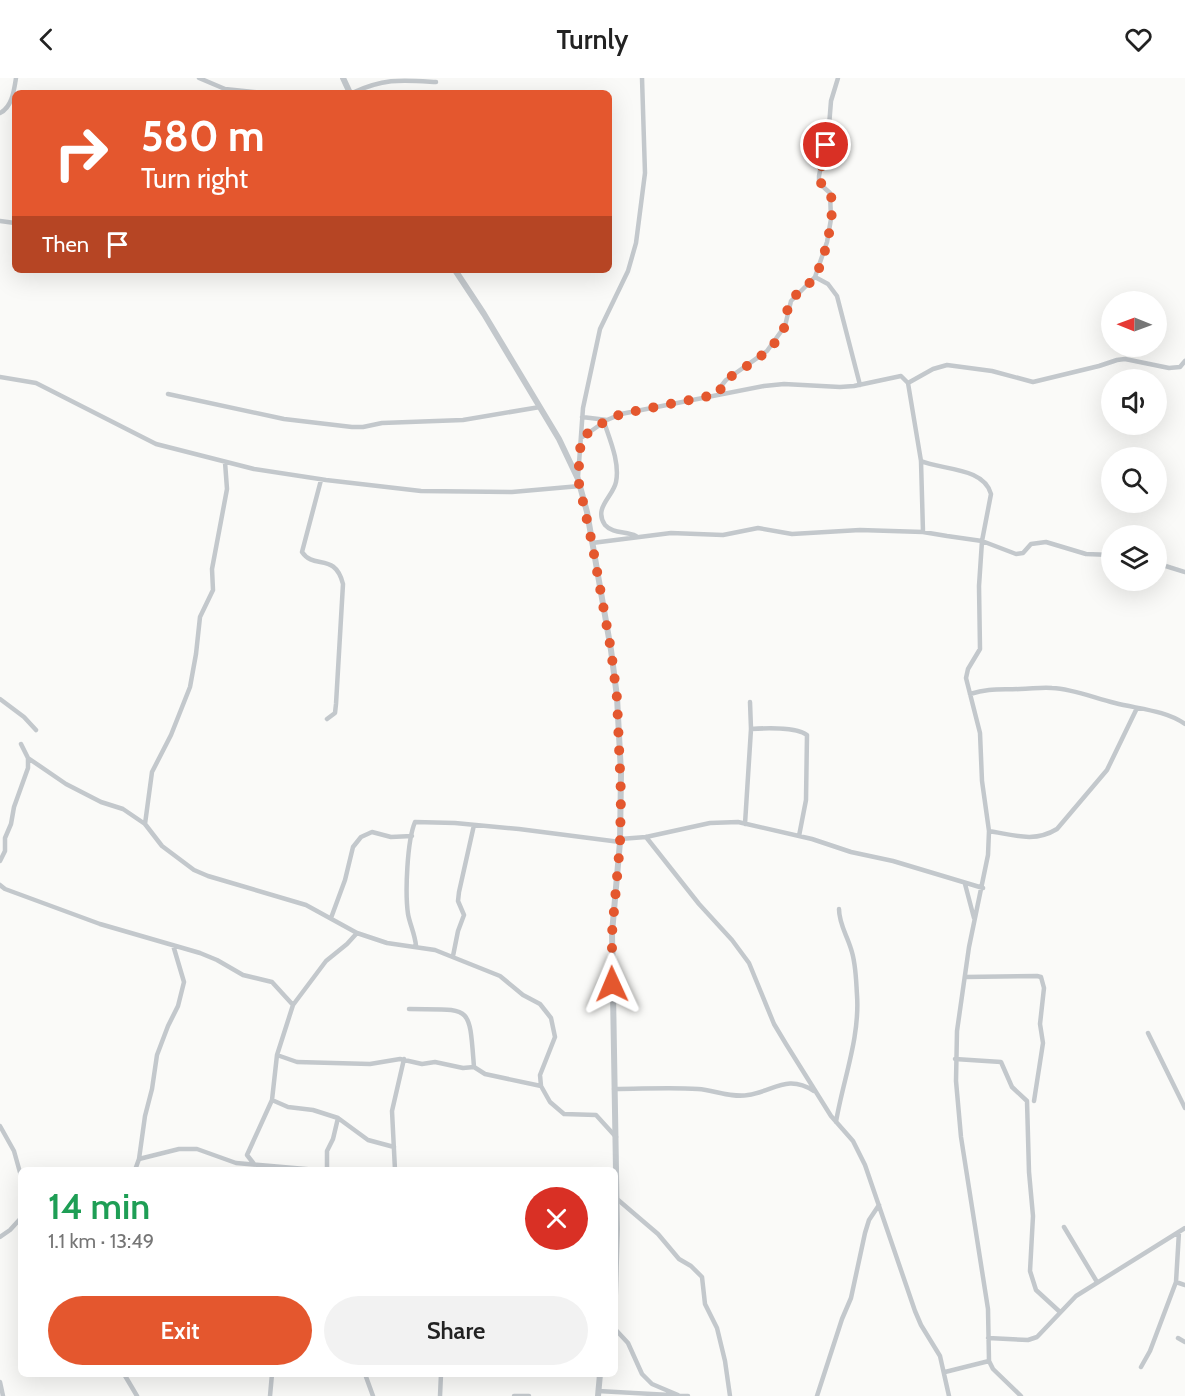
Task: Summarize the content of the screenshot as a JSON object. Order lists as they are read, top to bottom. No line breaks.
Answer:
{"north":"left","page":{"header":"Turnly","turn":["580 m","Turn right"],"then":"Then","heading":["14 min","1.1 km · 13:49"],"buttons":["Exit","Share"]}}
